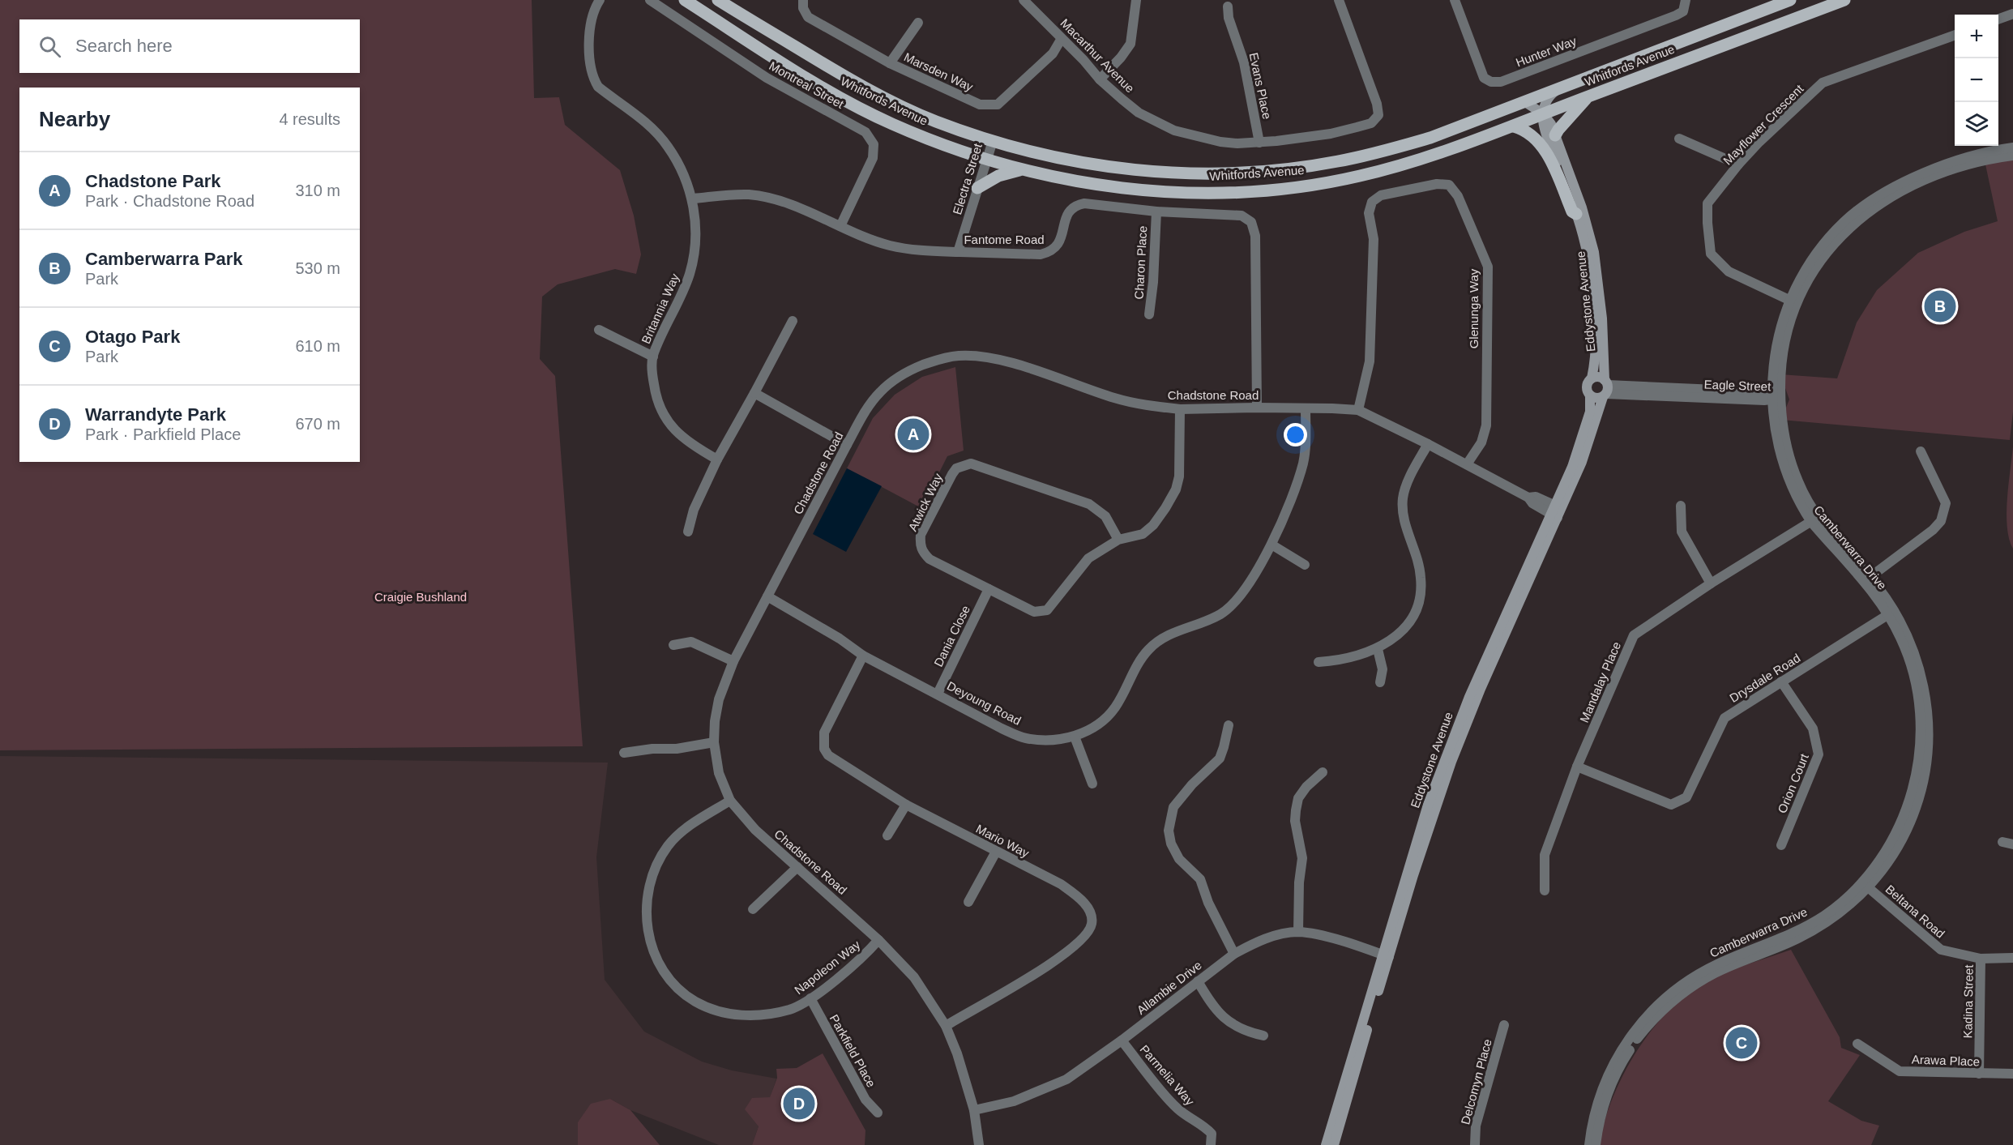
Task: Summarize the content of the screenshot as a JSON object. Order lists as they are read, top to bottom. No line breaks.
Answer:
{"streets":{"main road":["Whitfords Avenue","Eddystone Avenue"],"street":["Hunter Way","Macarthur Avenue","Marsden Way","Montreal Street","Evans Place","Mayflower Crescent","Electra Street","Fantome Road","Charon Place","Britannia Way","Glenunga Way","Eagle Street","Chadstone Road","Atwick Way","Camberwarra Drive","Dania Close","Drysdale Road","Mandalay Place","Deyoung Road","Orion Court","Mario Way","Beltana Road","Napoleon Way","Allambie Drive","Kadina Street","Parkfield Place","Arawa Place","Parmelia Way","Delcomyn Place"]},"crossings":[["Macarthur Avenue","Marsden Way"],["Macarthur Avenue","Evans Place"],["Whitfords Avenue","Electra Street"],["Whitfords Avenue","Eddystone Avenue"],["Montreal Street","Fantome Road"],["Mayflower Crescent","Camberwarra Drive"],["Electra Street","Fantome Road"],["Fantome Road","Charon Place"],["Fantome Road","Britannia Way"],["Fantome Road","Chadstone Road"],["Eddystone Avenue","Eagle Street"],["Eddystone Avenue","Chadstone Road"],["Eddystone Avenue","Allambie Drive"],["Glenunga Way","Chadstone Road"],["Eagle Street","Camberwarra Drive"],["Chadstone Road","Atwick Way"],["Chadstone Road","Deyoung Road"],["Chadstone Road","Mario Way"],["Chadstone Road","Napoleon Way"],["Chadstone Road","Allambie Drive"],["Atwick Way","Dania Close"],["Camberwarra Drive","Drysdale Road"],["Camberwarra Drive","Mandalay Place"],["Camberwarra Drive","Beltana Road"],["Dania Close","Deyoung Road"],["Drysdale Road","Mandalay Place"],["Drysdale Road","Orion Court"],["Deyoung Road","Mario Way"],["Beltana Road","Kadina Street"],["Napoleon Way","Parkfield Place"],["Allambie Drive","Parmelia Way"],["Kadina Street","Arawa Place"]],"parks":["Craigie Bushland"],"page":{"map_buttons":["+","−"],"search":"Search here","heading":["Nearby","4 results"],"list":[{"mark":"A","name":"Chadstone Park","note":"Park · Chadstone Road","value":"310 m"},{"mark":"B","name":"Camberwarra Park","note":"Park","value":"530 m"},{"mark":"C","name":"Otago Park","note":"Park","value":"610 m"},{"mark":"D","name":"Warrandyte Park","note":"Park · Parkfield Place","value":"670 m"}],"pins":["B","A","C","D"]}}
